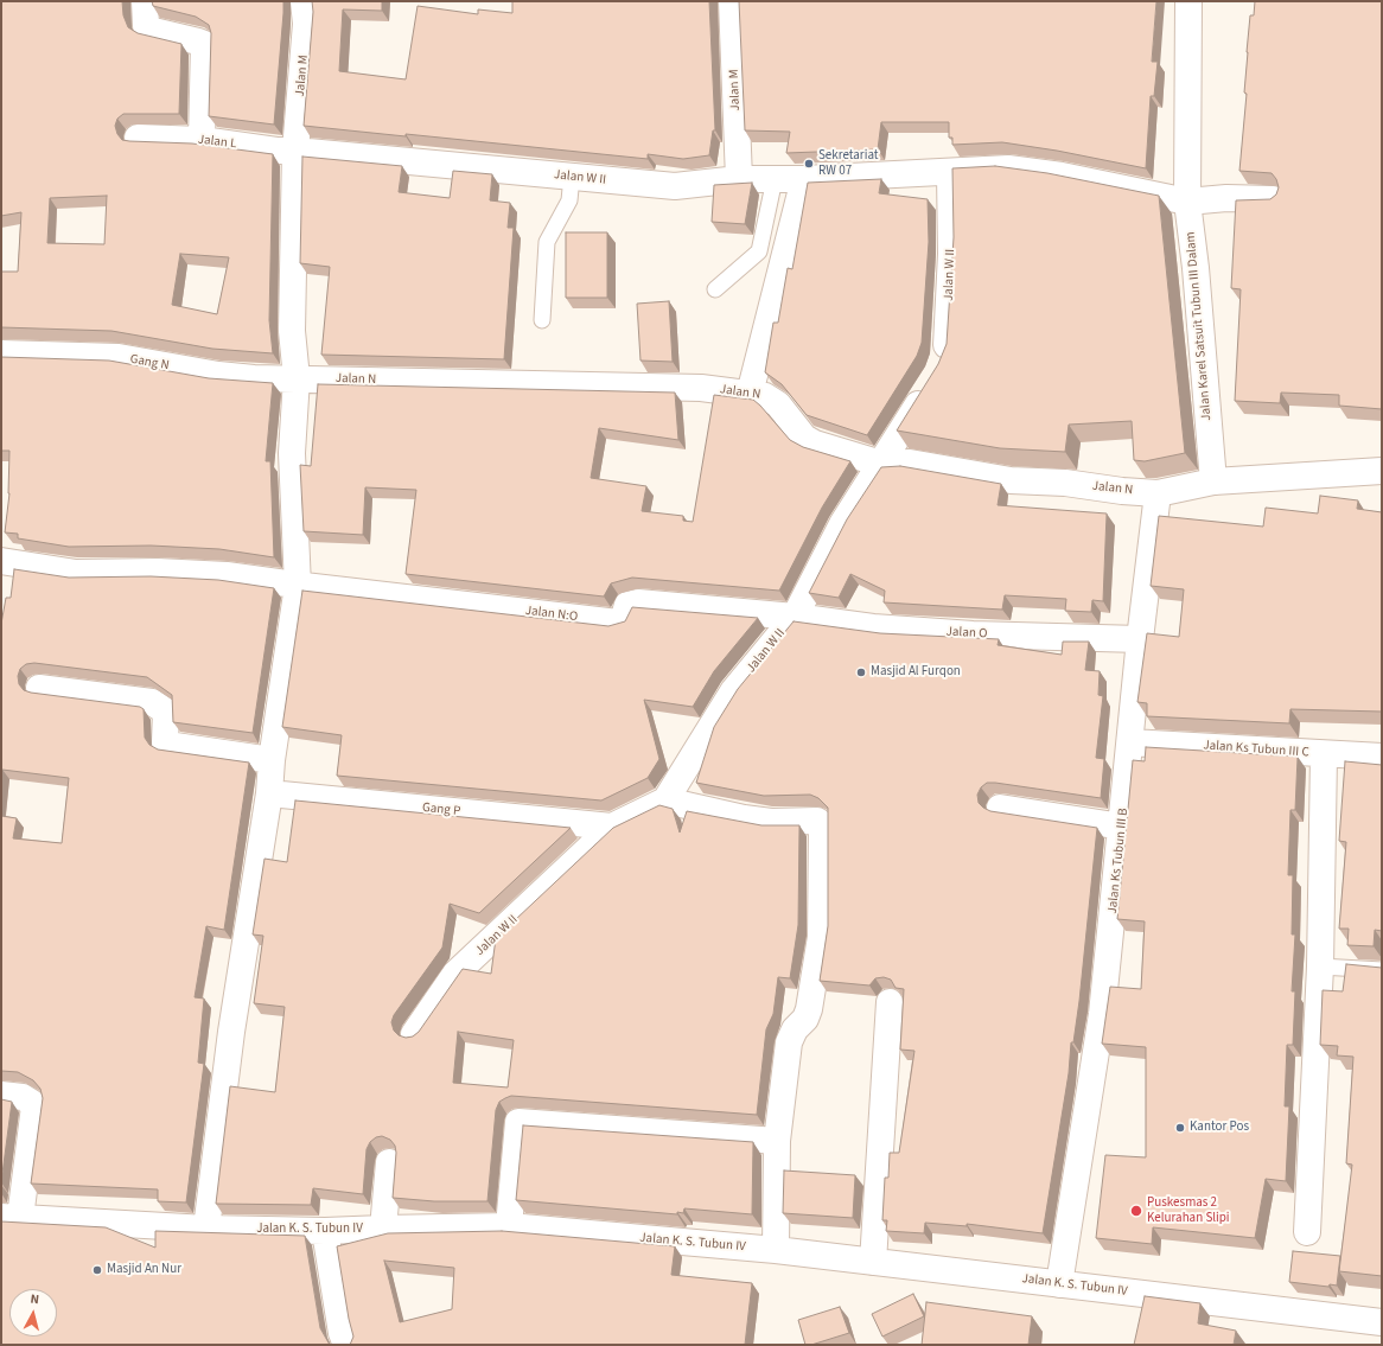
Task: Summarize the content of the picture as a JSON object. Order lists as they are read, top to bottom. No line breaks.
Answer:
{"streets":{"street":["Jalan M","Jalan L","Jalan W II","Jalan Karel Satsuit Tubun III Dalam","Gang N","Jalan N","Jalan N:O","Jalan O","Jalan Ks Tubun III C","Gang P","Jalan Ks Tubun III B","Jalan K. S. Tubun IV"]},"crossings":[["Jalan M","Jalan L"],["Jalan M","Jalan W II"],["Jalan M","Gang N"],["Jalan M","Jalan N"],["Jalan M","Jalan N:O"],["Jalan M","Gang P"],["Jalan M","Jalan K. S. Tubun IV"],["Jalan L","Jalan W II"],["Jalan W II","Jalan Karel Satsuit Tubun III Dalam"],["Jalan W II","Jalan N"],["Jalan W II","Jalan N:O"],["Jalan W II","Jalan O"],["Jalan W II","Gang P"],["Gang N","Jalan N"],["Jalan N","Jalan Ks Tubun III B"],["Jalan N:O","Jalan O"],["Jalan O","Jalan Ks Tubun III B"],["Jalan Ks Tubun III C","Jalan Ks Tubun III B"],["Jalan Ks Tubun III B","Jalan K. S. Tubun IV"]],"places":["Sekretariat RW 07","Masjid Al Furqon","Kantor Pos","Puskesmas 2 Kelurahan Slipi","Masjid An Nur"],"north":"top"}
